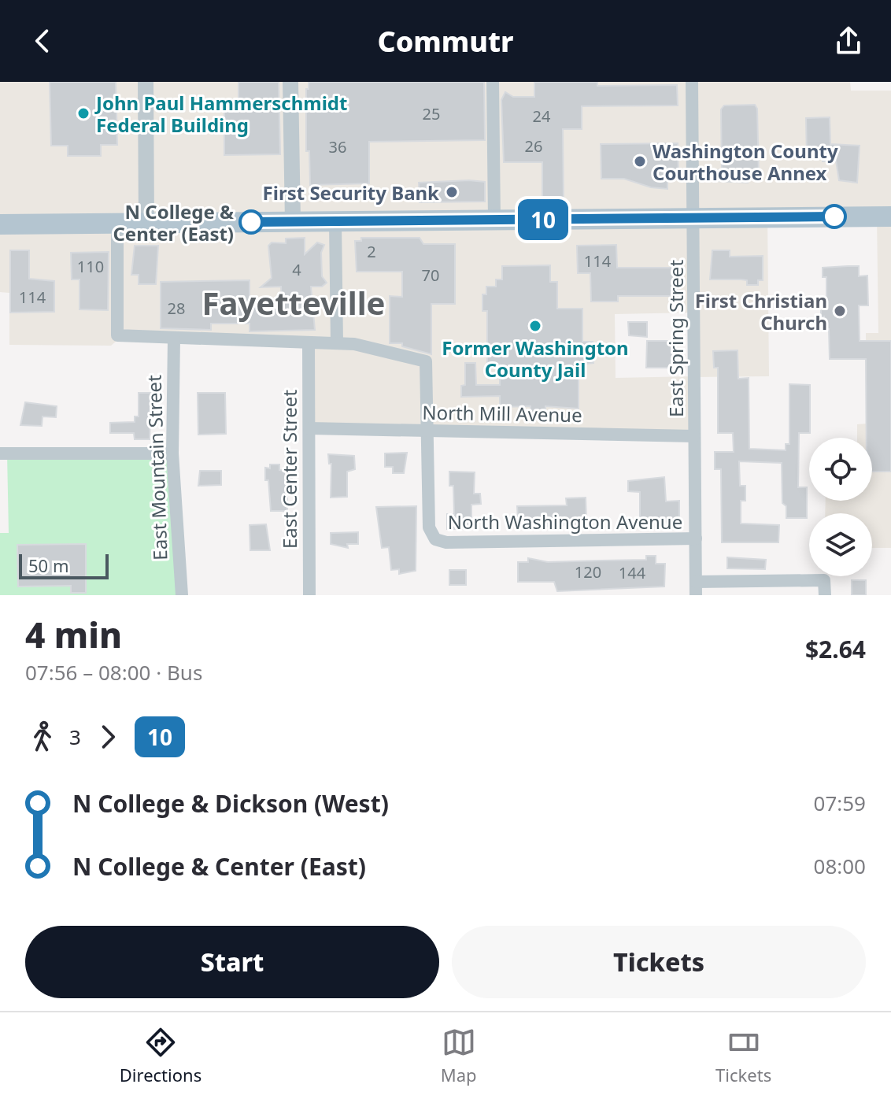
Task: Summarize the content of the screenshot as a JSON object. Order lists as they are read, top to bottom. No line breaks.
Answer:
{"streets":{"street":["East Spring Street","North Mill Avenue","East Mountain Street","East Center Street","North Washington Avenue"]},"crossings":[["East Spring Street","North Mill Avenue"],["East Spring Street","North Washington Avenue"],["North Mill Avenue","East Center Street"],["North Mill Avenue","North Washington Avenue"]],"districts":["Fayetteville"],"places":["John Paul Hammerschmidt Federal Building","Washington County Courthouse Annex","First Security Bank","N College & Center (East)","First Christian Church","Former Washington County Jail"],"lines":["bus line 10"],"house_numbers":["25","24","26","36","2","114","110","4","70","114","28","120","144"],"scale_bar":"50 m","page":{"header":"Commutr","on_map":"10","scale":"50 m","heading":["4 min","07:56 – 08:00 · Bus","$2.64"],"legs":["3","10"],"list":[{"name":"N College & Dickson (West)","value":"07:59"},{"name":"N College & Center (East)","value":"08:00"}],"buttons":["Start","Tickets"],"tabs":["Directions","Map","Tickets"]}}
